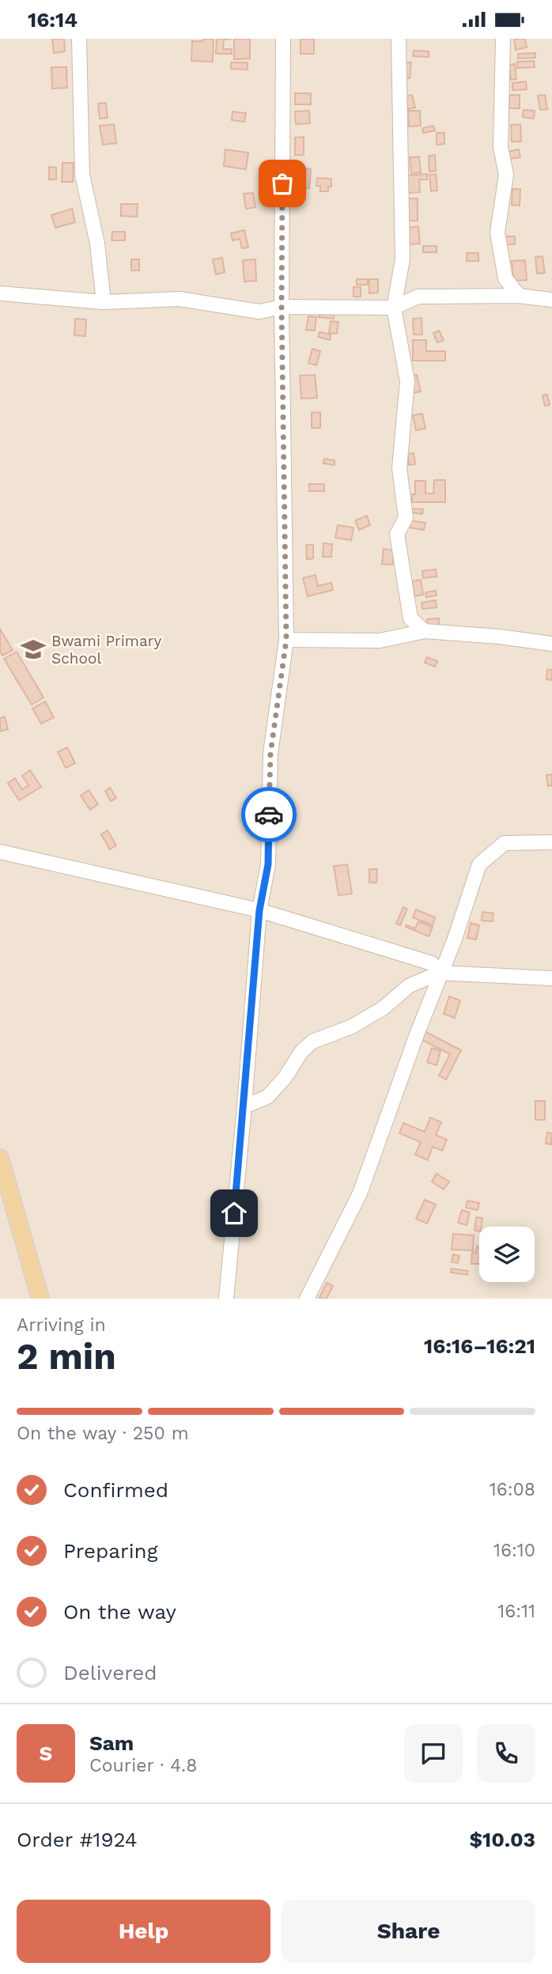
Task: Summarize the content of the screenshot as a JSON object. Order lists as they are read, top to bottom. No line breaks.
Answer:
{"places":{"school or university":["Bwami Primary School"]},"page":{"status":"16:14","heading":["2 min","Arriving in","16:16–16:21"],"panel":["Sam","Courier · 4.8","Order #1924","$10.03"],"bar":"On the way · 250 m","list":[["Confirmed","16:08"],["Preparing","16:10"],["On the way","16:11"],"Delivered"],"round":"S","buttons":["Help","Share"]}}
